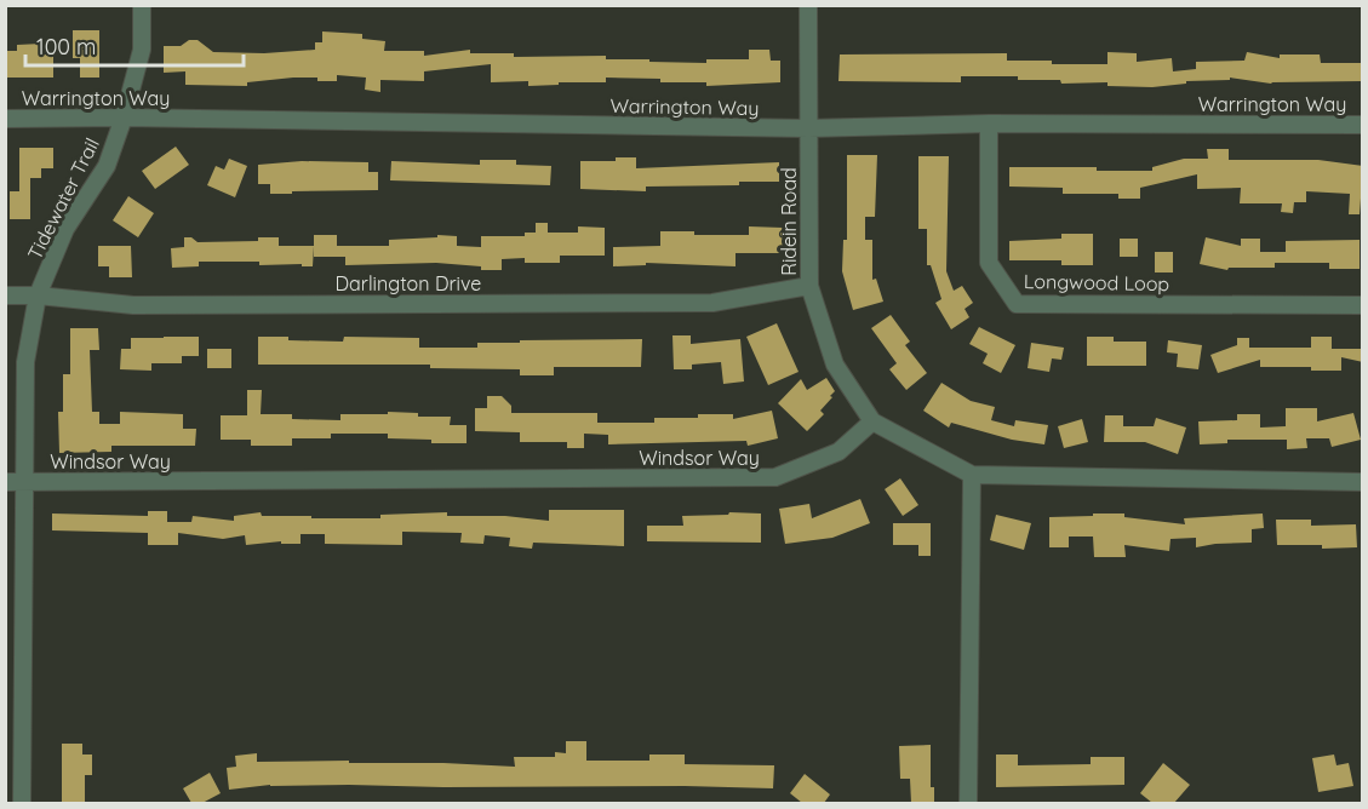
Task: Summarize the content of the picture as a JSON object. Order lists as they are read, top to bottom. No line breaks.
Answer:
{"streets":{"street":["Warrington Way","Tidewater Trail","Ridein Road","Longwood Loop","Darlington Drive","Windsor Way"]},"crossings":[["Warrington Way","Tidewater Trail"],["Warrington Way","Ridein Road"],["Warrington Way","Longwood Loop"],["Tidewater Trail","Darlington Drive"],["Tidewater Trail","Windsor Way"],["Ridein Road","Darlington Drive"],["Ridein Road","Windsor Way"]],"scale_bar":"100 m"}
